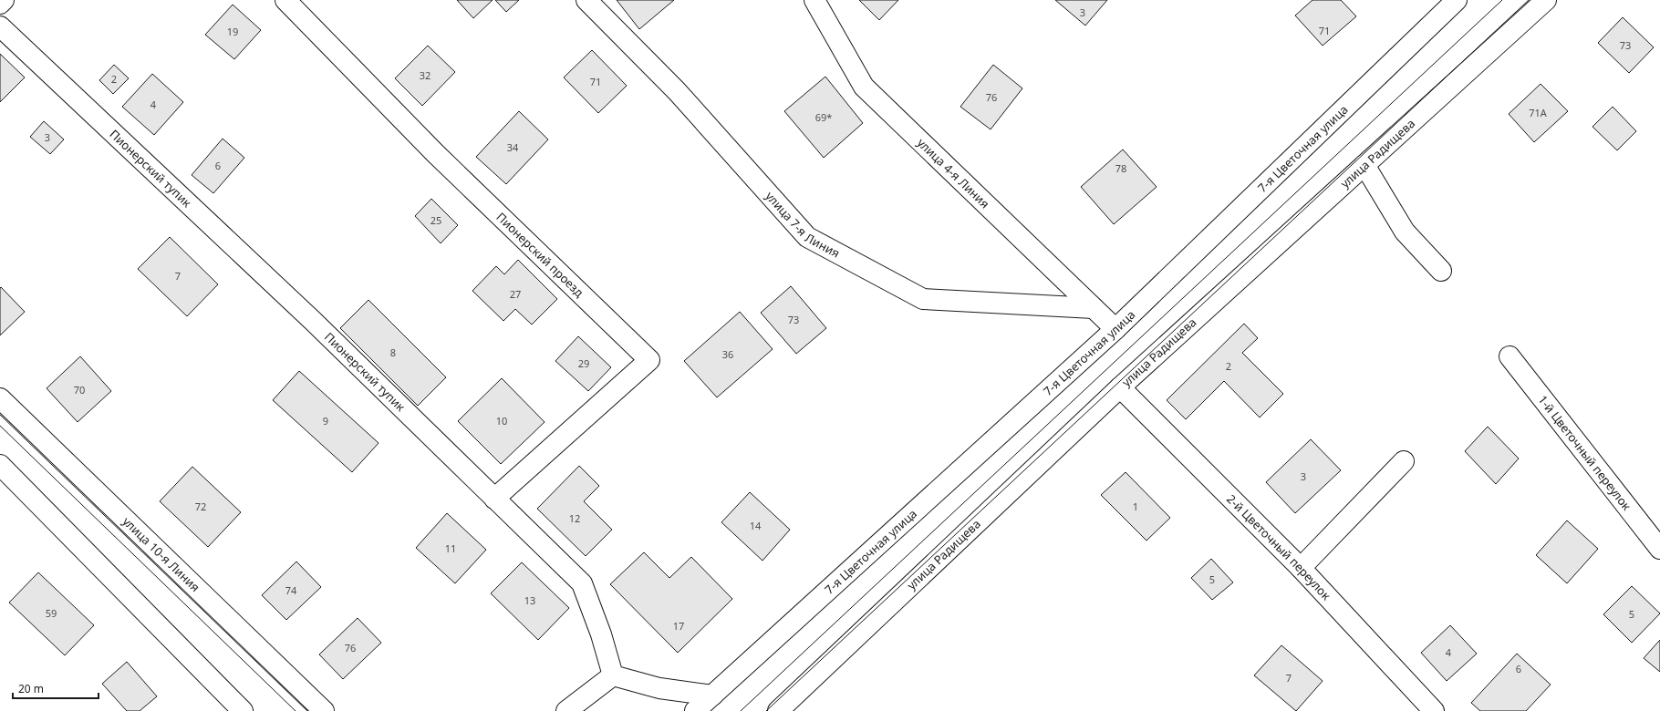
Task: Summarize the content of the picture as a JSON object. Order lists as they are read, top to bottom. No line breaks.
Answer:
{"streets":{"street":["7-я Цветочная улица","улица Радищева","Пионерский тупик","улица 4-я Линия","улица 7-я Линия","Пионерский проезд","1-й Цветочный переулок","2-й Цветочный переулок","улица 10-я Линия"]},"crossings":[["7-я Цветочная улица","улица 4-я Линия"],["улица Радищева","2-й Цветочный переулок"],["Пионерский тупик","Пионерский проезд"],["улица 4-я Линия","улица 7-я Линия"]],"house_numbers":["3","71","19","73","32","2","71","76","4","71А","69*","3","34","6","78","25","7","27","73","8","36","29","2","70","9","10","3","72","1","12","14","11","5","74","13","59","5","17","76","4","6","7"],"scale_bar":"20 m"}
